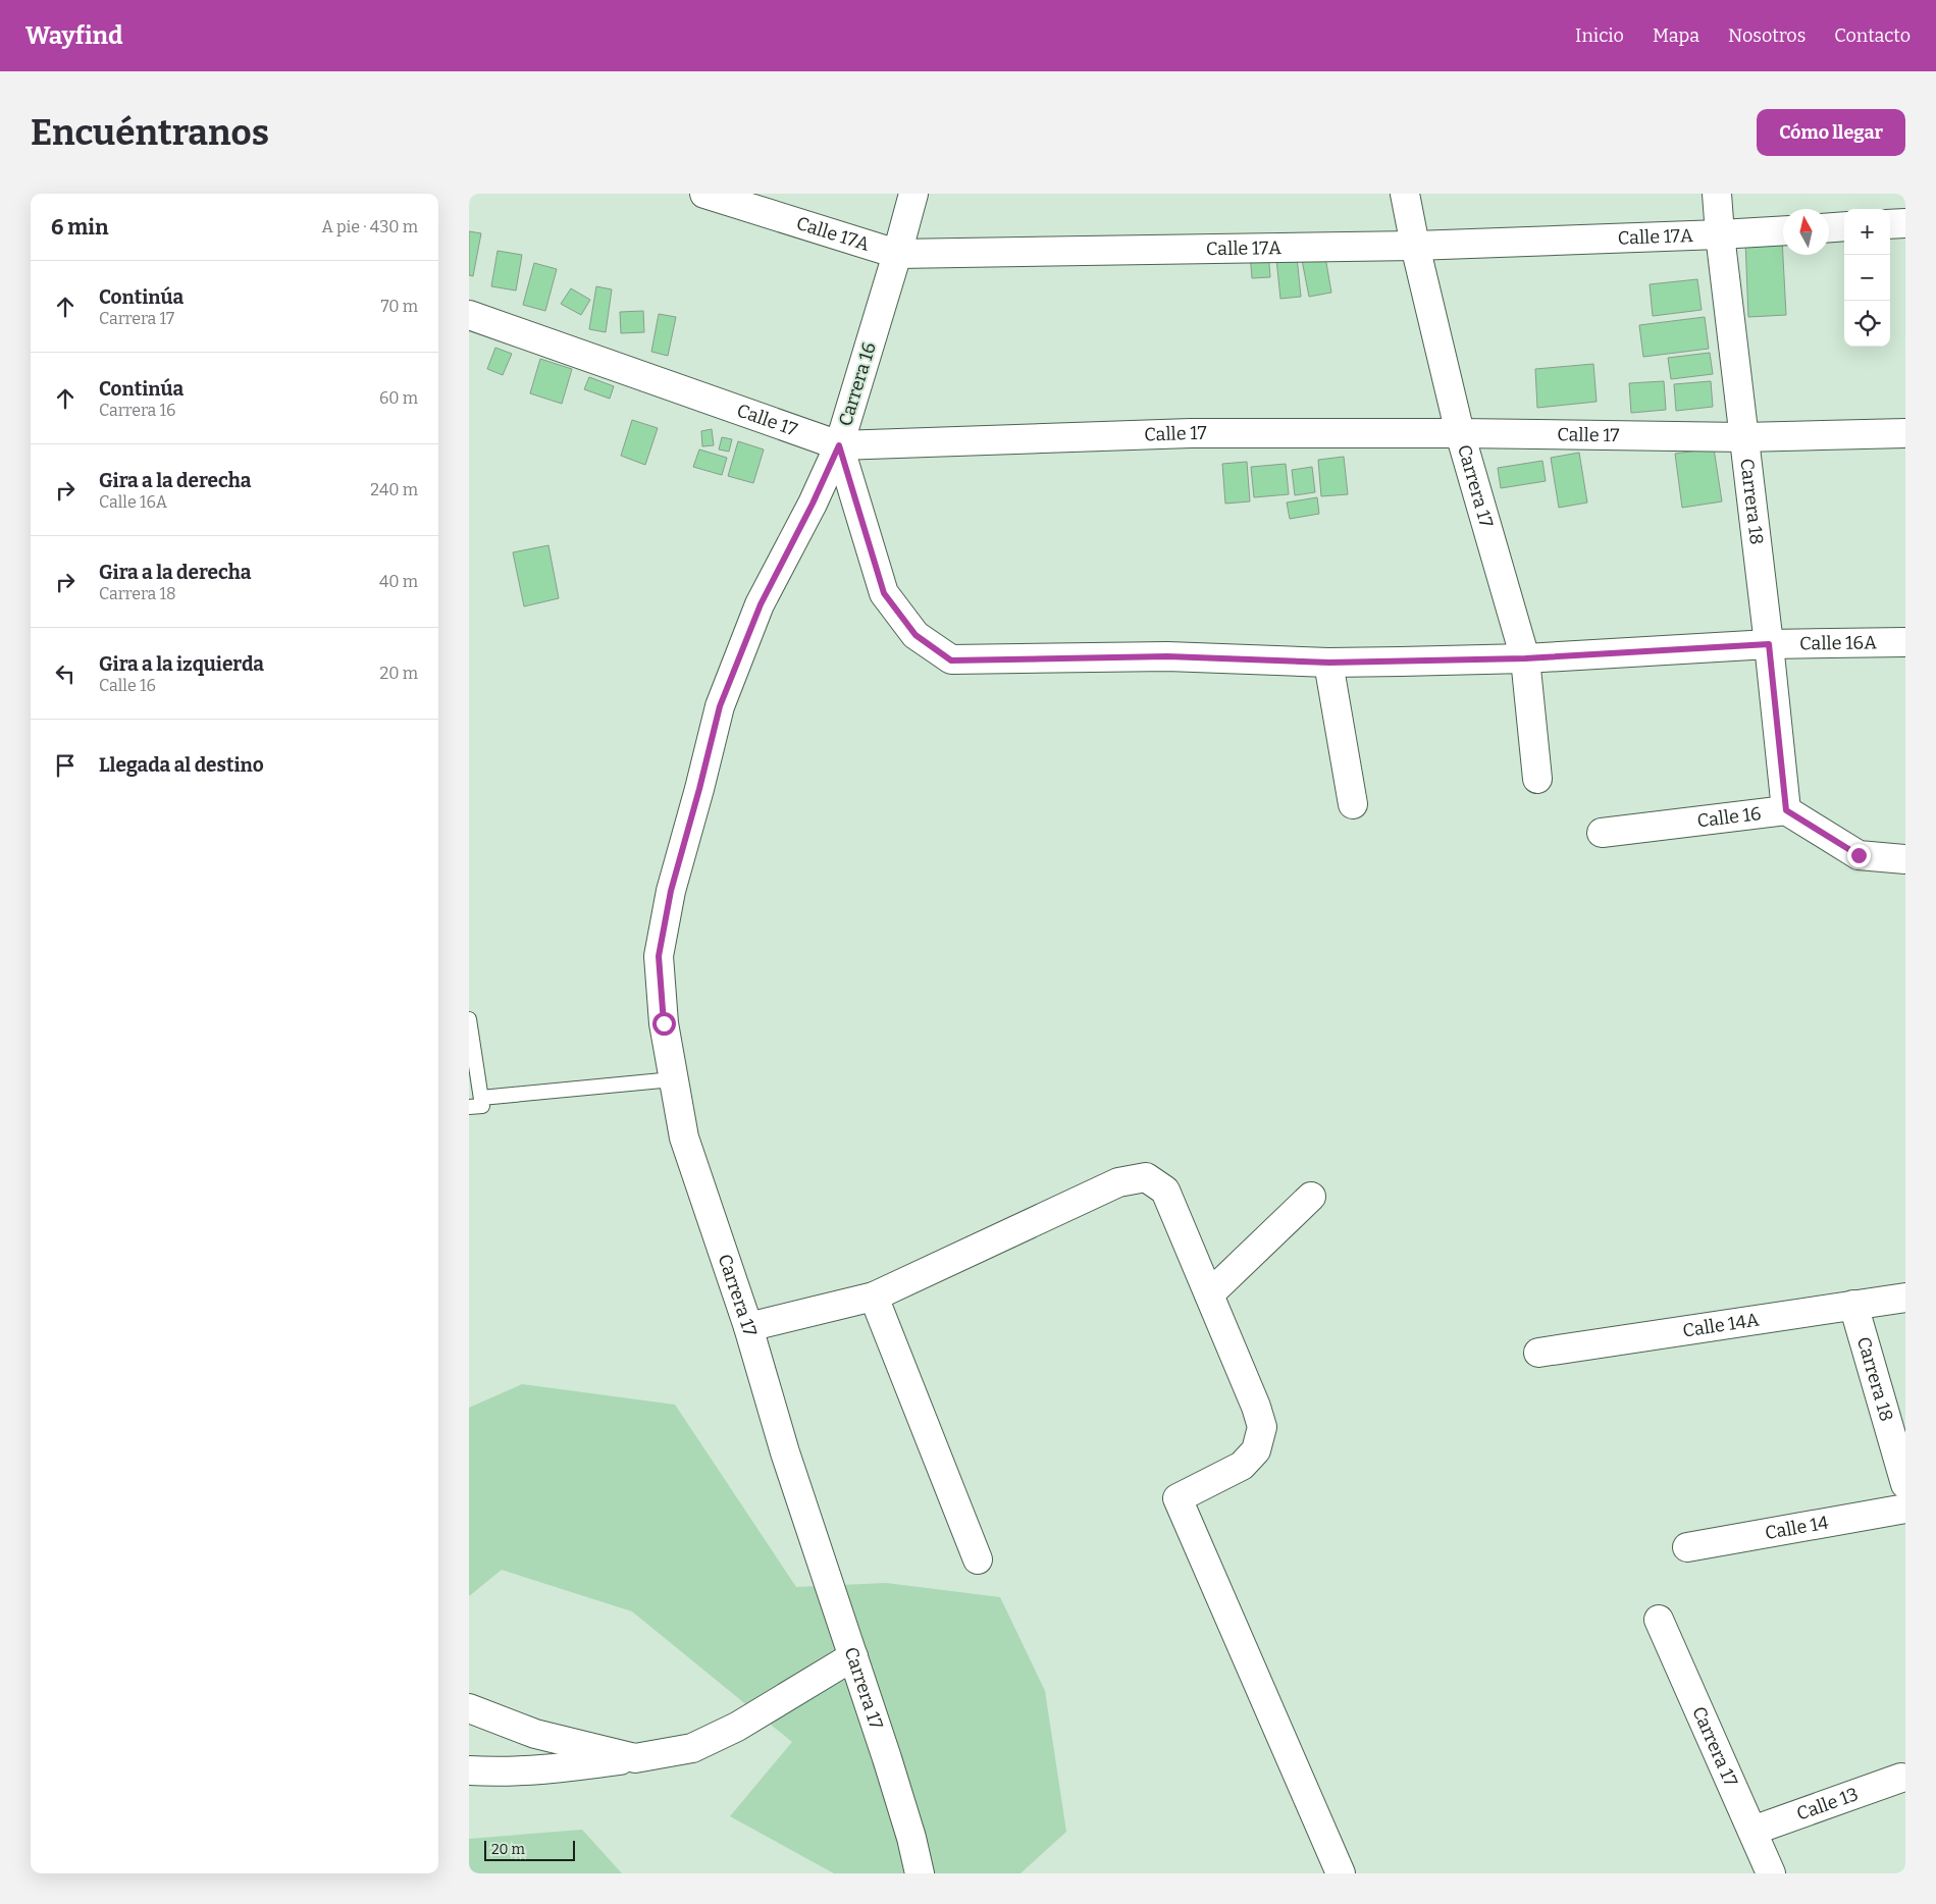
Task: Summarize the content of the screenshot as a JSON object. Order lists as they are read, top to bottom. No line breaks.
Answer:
{"streets":{"street":["Calle 17A","Carrera 16","Calle 17","Carrera 17","Carrera 18","Calle 16A","Calle 16","Calle 14A","Calle 14","Calle 13"]},"crossings":[["Calle 17A","Carrera 16"],["Calle 17A","Carrera 17"],["Calle 17A","Carrera 18"],["Carrera 16","Calle 17"],["Carrera 16","Carrera 17"],["Carrera 16","Calle 16A"],["Calle 17","Carrera 17"],["Calle 17","Carrera 18"],["Calle 17","Calle 16A"],["Carrera 17","Calle 16A"],["Carrera 17","Calle 13"],["Carrera 18","Calle 16A"],["Carrera 18","Calle 16"],["Carrera 18","Calle 14A"]],"scale_bar":"20 m","north":"top","page":{"header":"Wayfind","nav":["Inicio","Mapa","Nosotros","Contacto"],"buttons":"Cómo llegar","title":"Encuéntranos","heading":["6 min","A pie · 430 m"],"map_buttons":["+","−"],"list":[["Continúa","Carrera 17","70 m"],["Continúa","Carrera 16","60 m"],["Gira a la derecha","Calle 16A","240 m"],["Gira a la derecha","Carrera 18","40 m"],["Gira a la izquierda","Calle 16","20 m"],"Llegada al destino"],"scale":"20 m"}}
